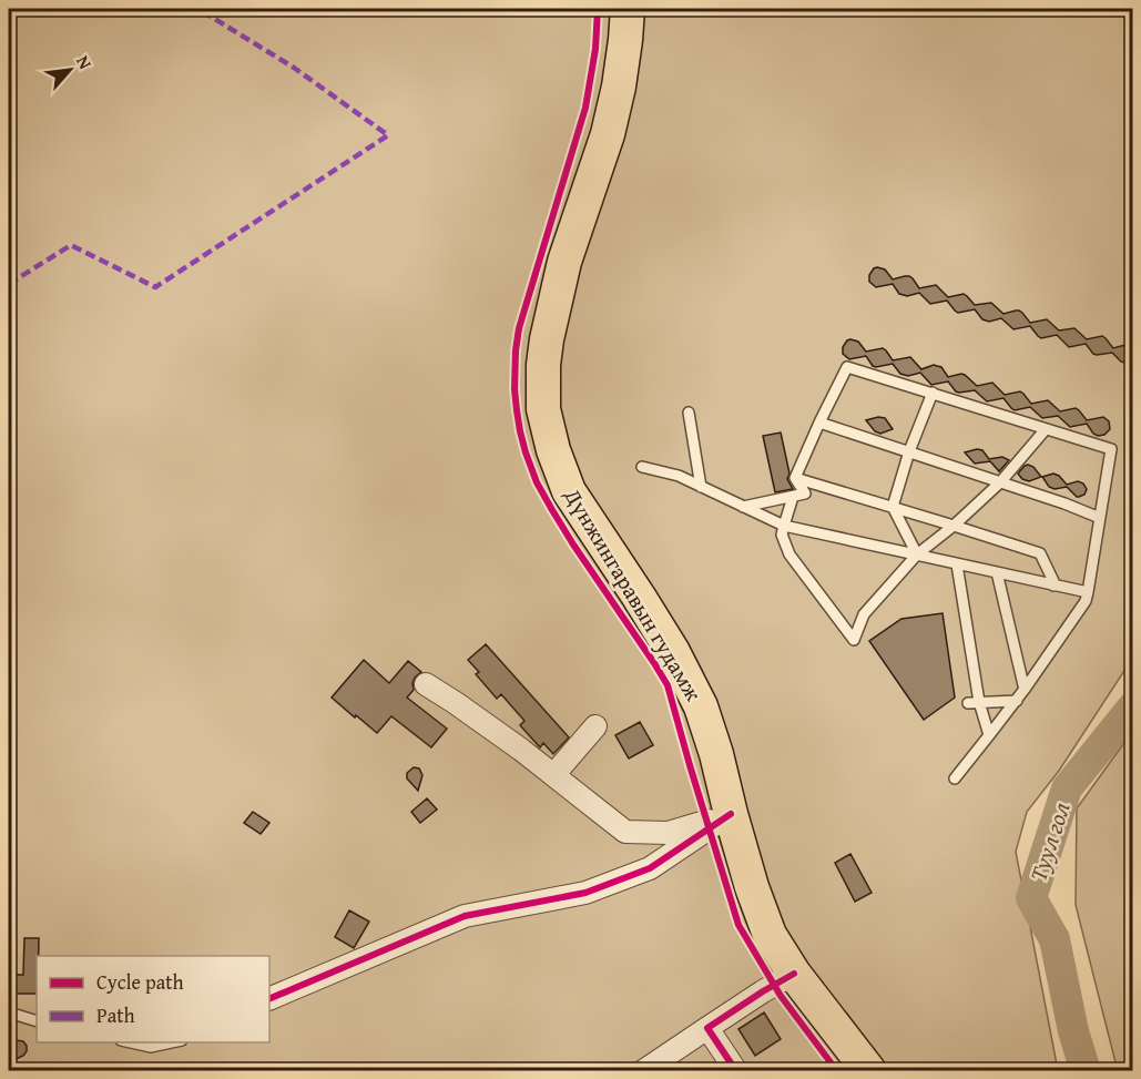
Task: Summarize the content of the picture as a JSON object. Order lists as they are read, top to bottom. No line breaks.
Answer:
{"streets":{"main road":["Дүнжингаравын гудамж"]},"water":["Туул гол"],"legend":["Cycle path","Path"],"north":"top right"}
